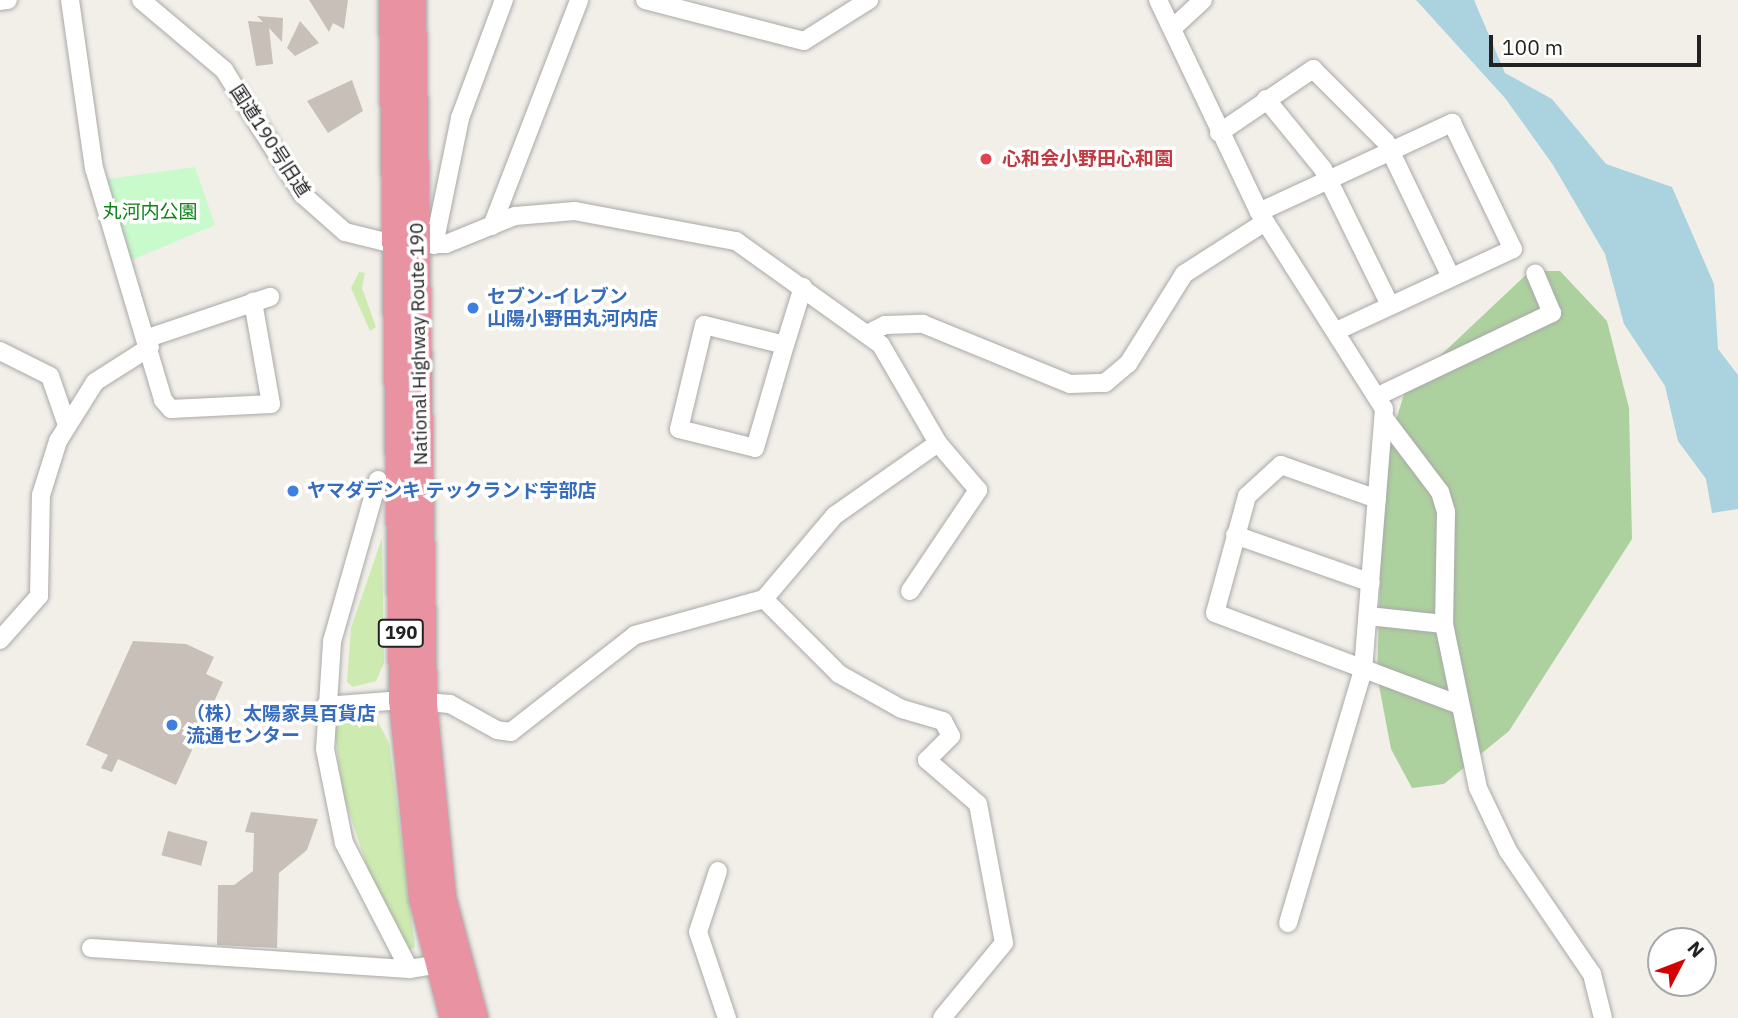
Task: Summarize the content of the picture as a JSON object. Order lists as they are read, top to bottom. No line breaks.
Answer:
{"streets":{"highway":["National Highway Route 190","190"],"street":["国道190号旧道"]},"crossings":[["国道190号旧道","National Highway Route 190"]],"parks":["丸河内公園"],"places":["心和会小野田心和園","セブン-イレブン 山陽小野田丸河内店","ヤマダデンキ テックランド宇部店","（株）太陽家具百貨店 流通センター"],"scale_bar":"100 m","north":"top right"}
